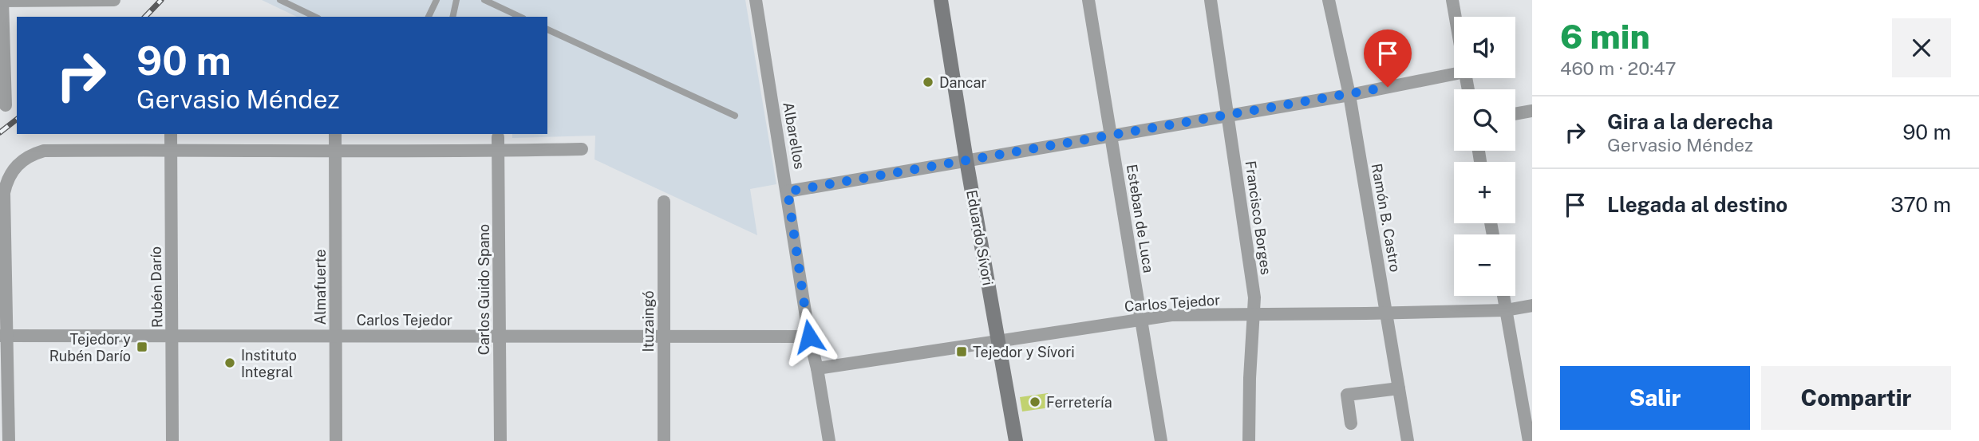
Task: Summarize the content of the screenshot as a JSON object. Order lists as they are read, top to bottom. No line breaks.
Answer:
{"streets":{"street":["Albarellos","Francisco Borges","Ramón B. Castro","Esteban de Luca","Eduardo Sívori","Rubén Darío","Almafuerte","Carlos Guido Spano","Carlos Tejedor","Ituzaingó"]},"crossings":[["Albarellos","Carlos Tejedor"],["Francisco Borges","Carlos Tejedor"],["Ramón B. Castro","Carlos Tejedor"],["Esteban de Luca","Carlos Tejedor"],["Eduardo Sívori","Carlos Tejedor"],["Rubén Darío","Carlos Tejedor"],["Almafuerte","Carlos Tejedor"],["Carlos Guido Spano","Carlos Tejedor"],["Carlos Tejedor","Ituzaingó"]],"places":{"other":["Dancar","Instituto Integral","Ferretería"],"transit":["Tejedor y Rubén Darío","Tejedor y Sívori"]},"page":{"heading":["6 min","460 m · 20:47"],"map_buttons":["+","−"],"turn":["90 m","Gervasio Méndez"],"list":[{"name":"Gira a la derecha","note":"Gervasio Méndez","value":"90 m"},{"name":"Llegada al destino","value":"370 m"}],"buttons":["Salir","Compartir"]}}
